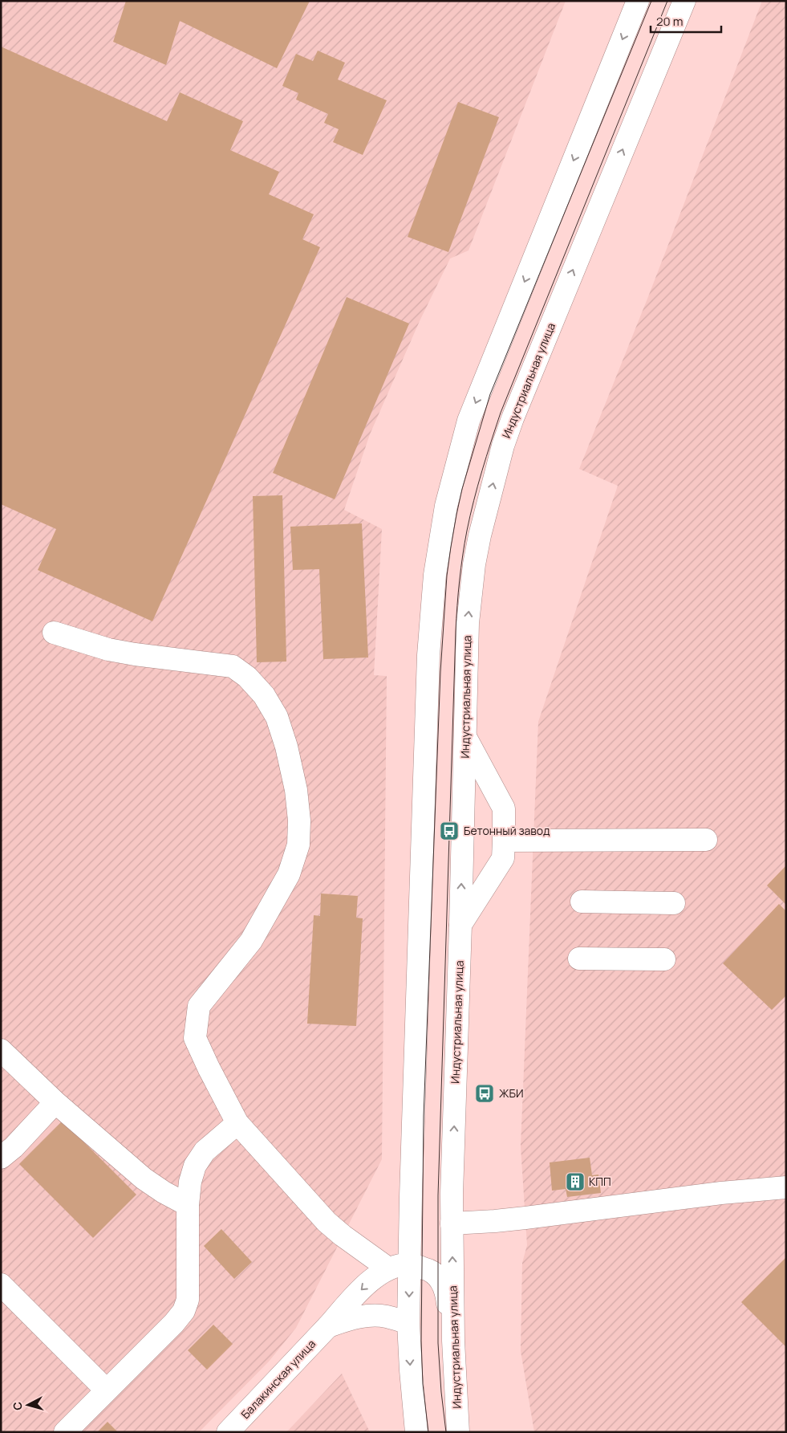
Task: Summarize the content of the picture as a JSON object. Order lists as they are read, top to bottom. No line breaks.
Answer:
{"streets":{"main road":["Индустриальная улица","Балакинская улица"]},"one_way":["Балакинская улица"],"places":{"bus stop":["Бетонный завод","ЖБИ"],"building":["КПП"]},"scale_bar":"20 m","north":"left"}
